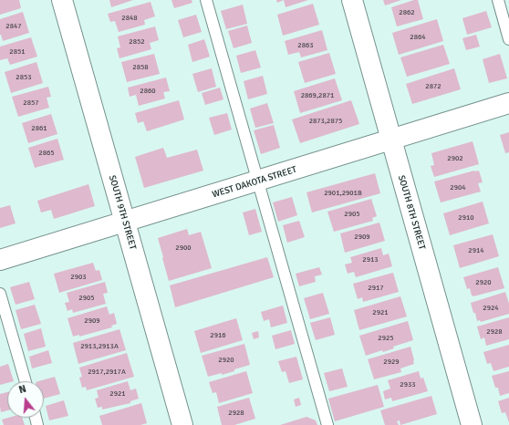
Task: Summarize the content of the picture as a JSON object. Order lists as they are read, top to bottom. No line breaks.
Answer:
{"streets":{"street":["WEST DAKOTA STREET","SOUTH 9TH STREET","SOUTH 8TH STREET"]},"crossings":[["WEST DAKOTA STREET","SOUTH 9TH STREET"],["WEST DAKOTA STREET","SOUTH 8TH STREET"]],"house_numbers":["2862","2848","2847","2864","2852","2863","2851","2858","2853","2872","2860","2869,2871","2857","2873,2875","2861","2865","2902","2904","2901,2901B","2905","2910","2909","2900","2914","2913","2903","2920","2917","2905","2924","2921","2909","2928","2916","2925","2913,2913A","2920","2929","2917,2917A","2933","2921","2928"],"north":"top"}
